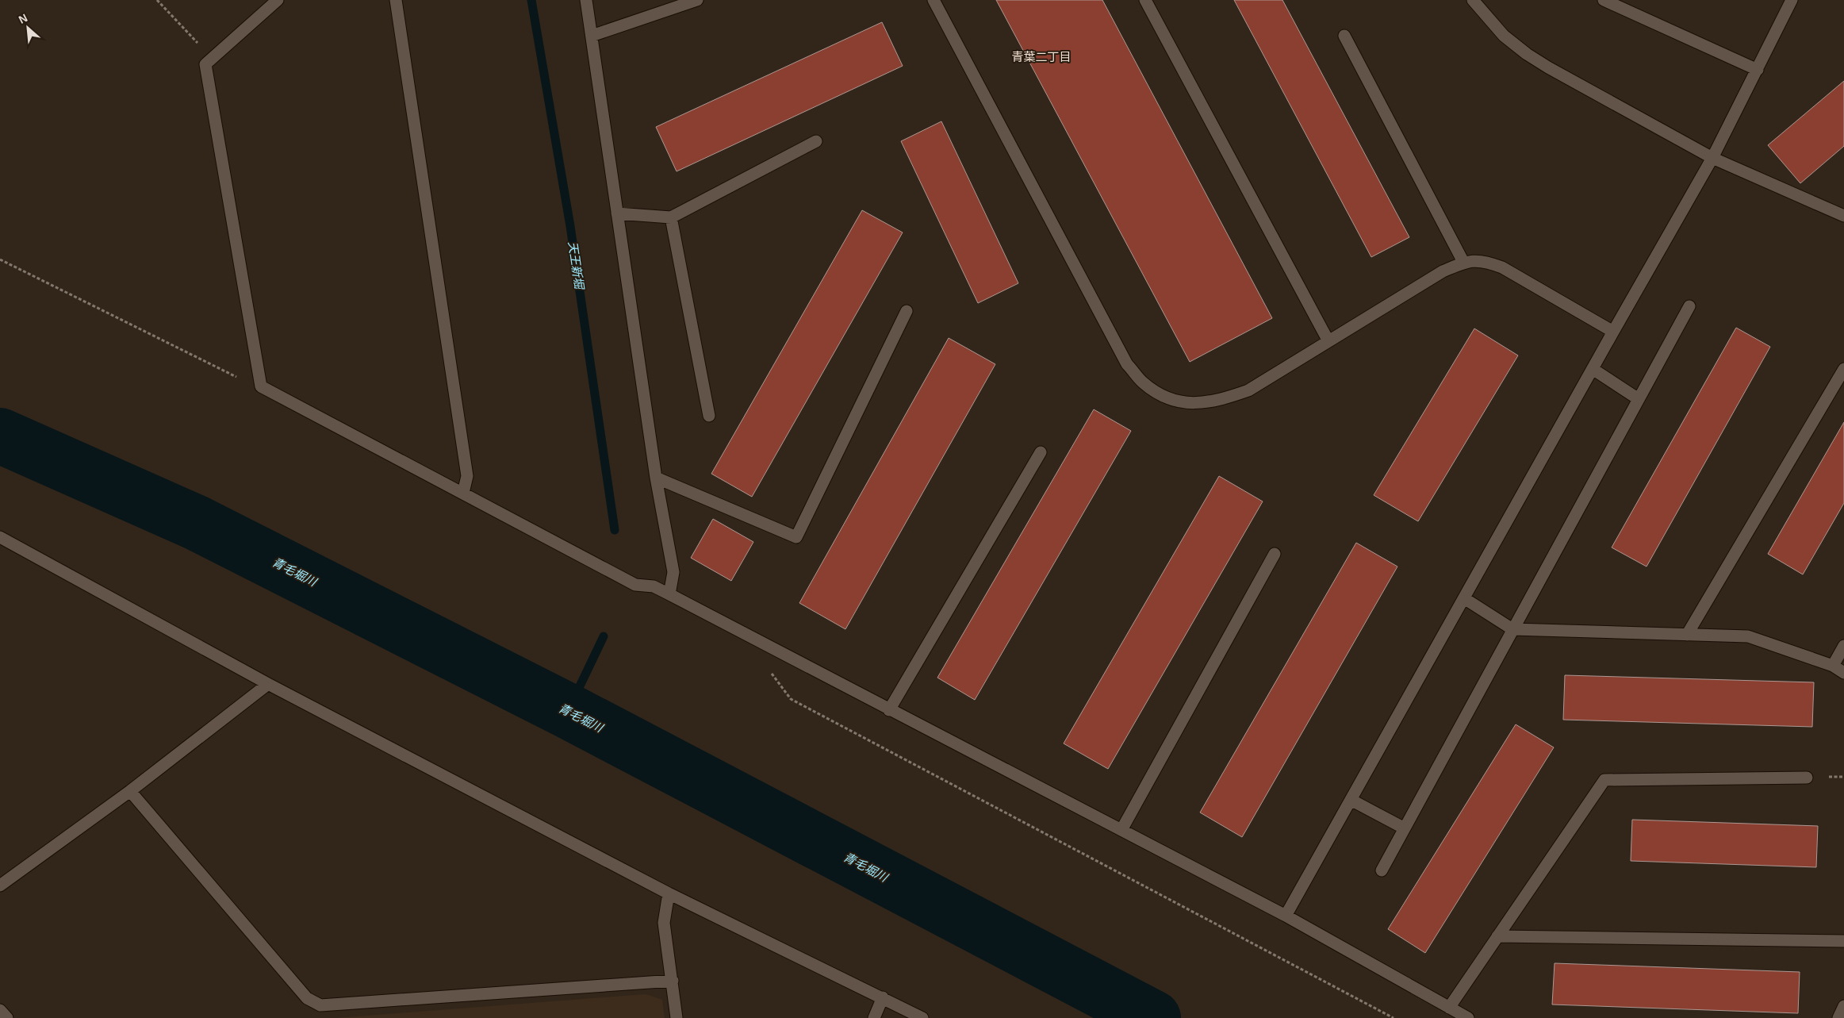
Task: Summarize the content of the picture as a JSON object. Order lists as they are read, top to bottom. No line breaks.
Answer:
{"districts":["青葉二丁目"],"water":["天王新堀","青毛堀川"],"north":"top left"}
